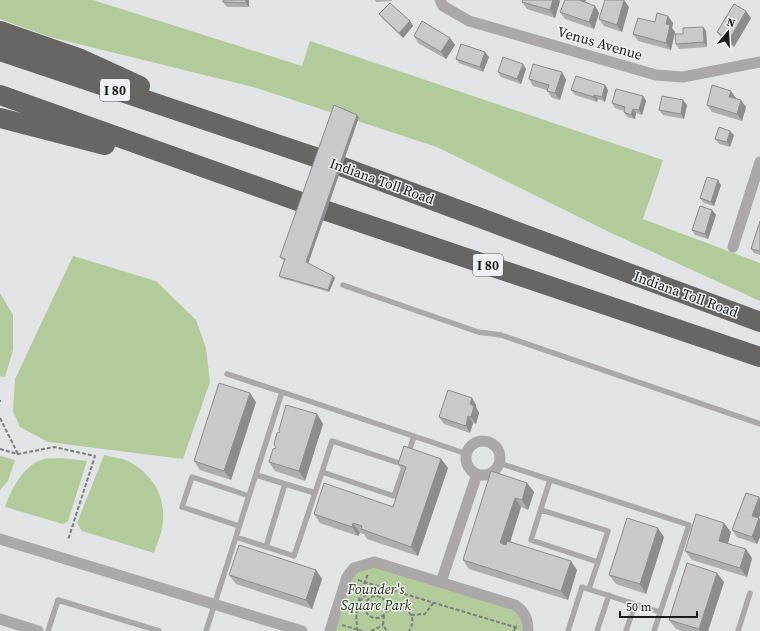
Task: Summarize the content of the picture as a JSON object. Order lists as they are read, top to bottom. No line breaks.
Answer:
{"streets":{"highway":["I 80","Indiana Toll Road"],"street":["Venus Avenue"]},"parks":["Founder's Square Park"],"scale_bar":"50 m","north":"top"}
